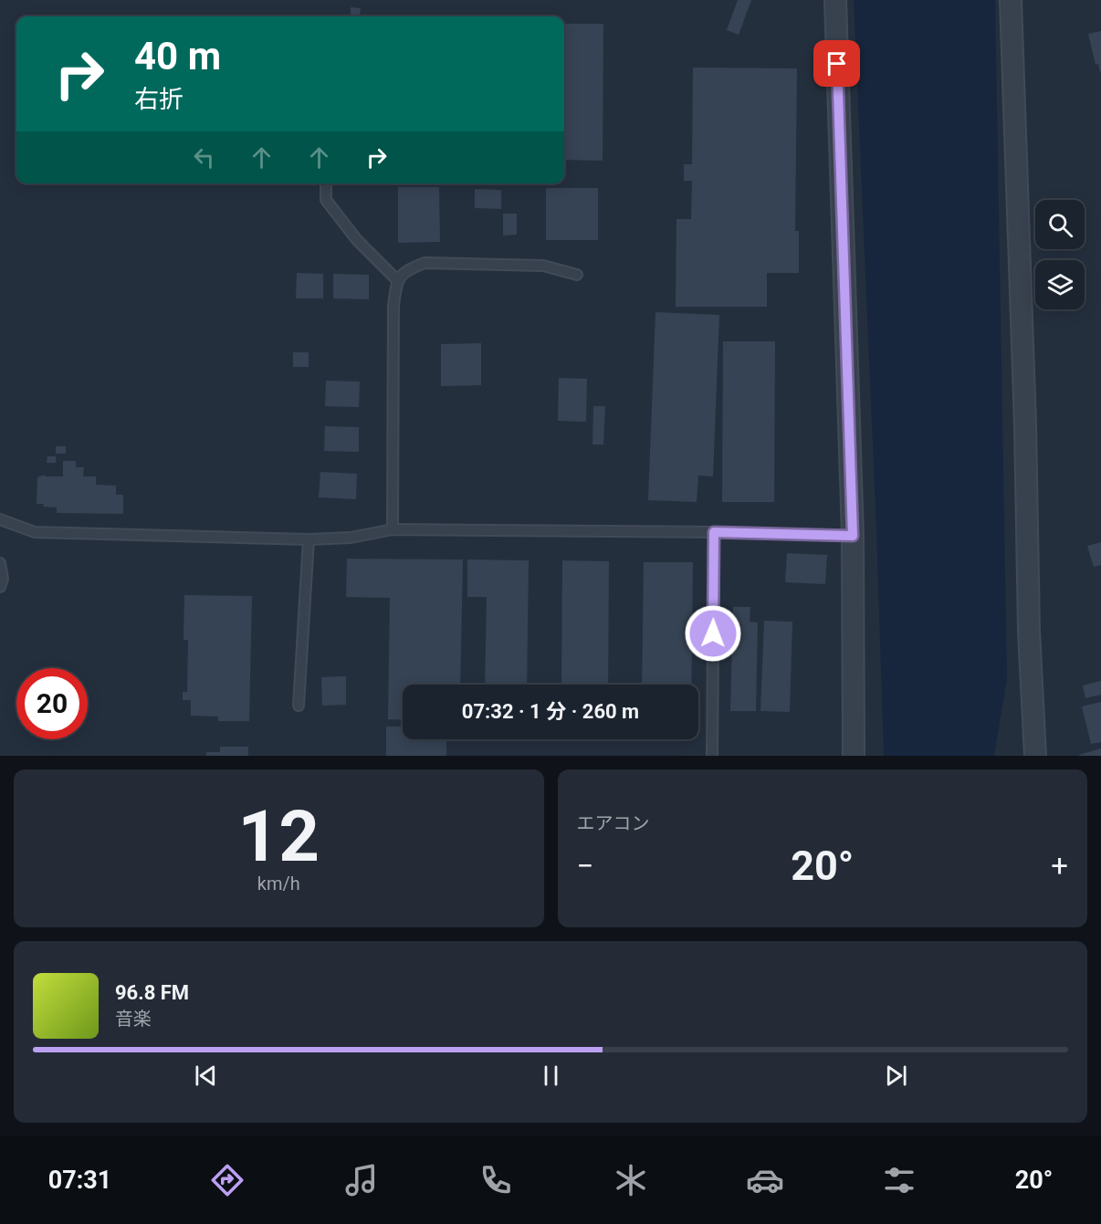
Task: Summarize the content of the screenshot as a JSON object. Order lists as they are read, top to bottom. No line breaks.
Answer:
{"page":{"turn":["40 m","右折"],"limit":"20","trip":"07:32 · 1 分 · 260 m","tile":[["12","km/h"],"エアコン"],"heat":["−","20°","+"],"song":["96.8 FM","音楽"],"tabs":["07:31","20°"]}}
